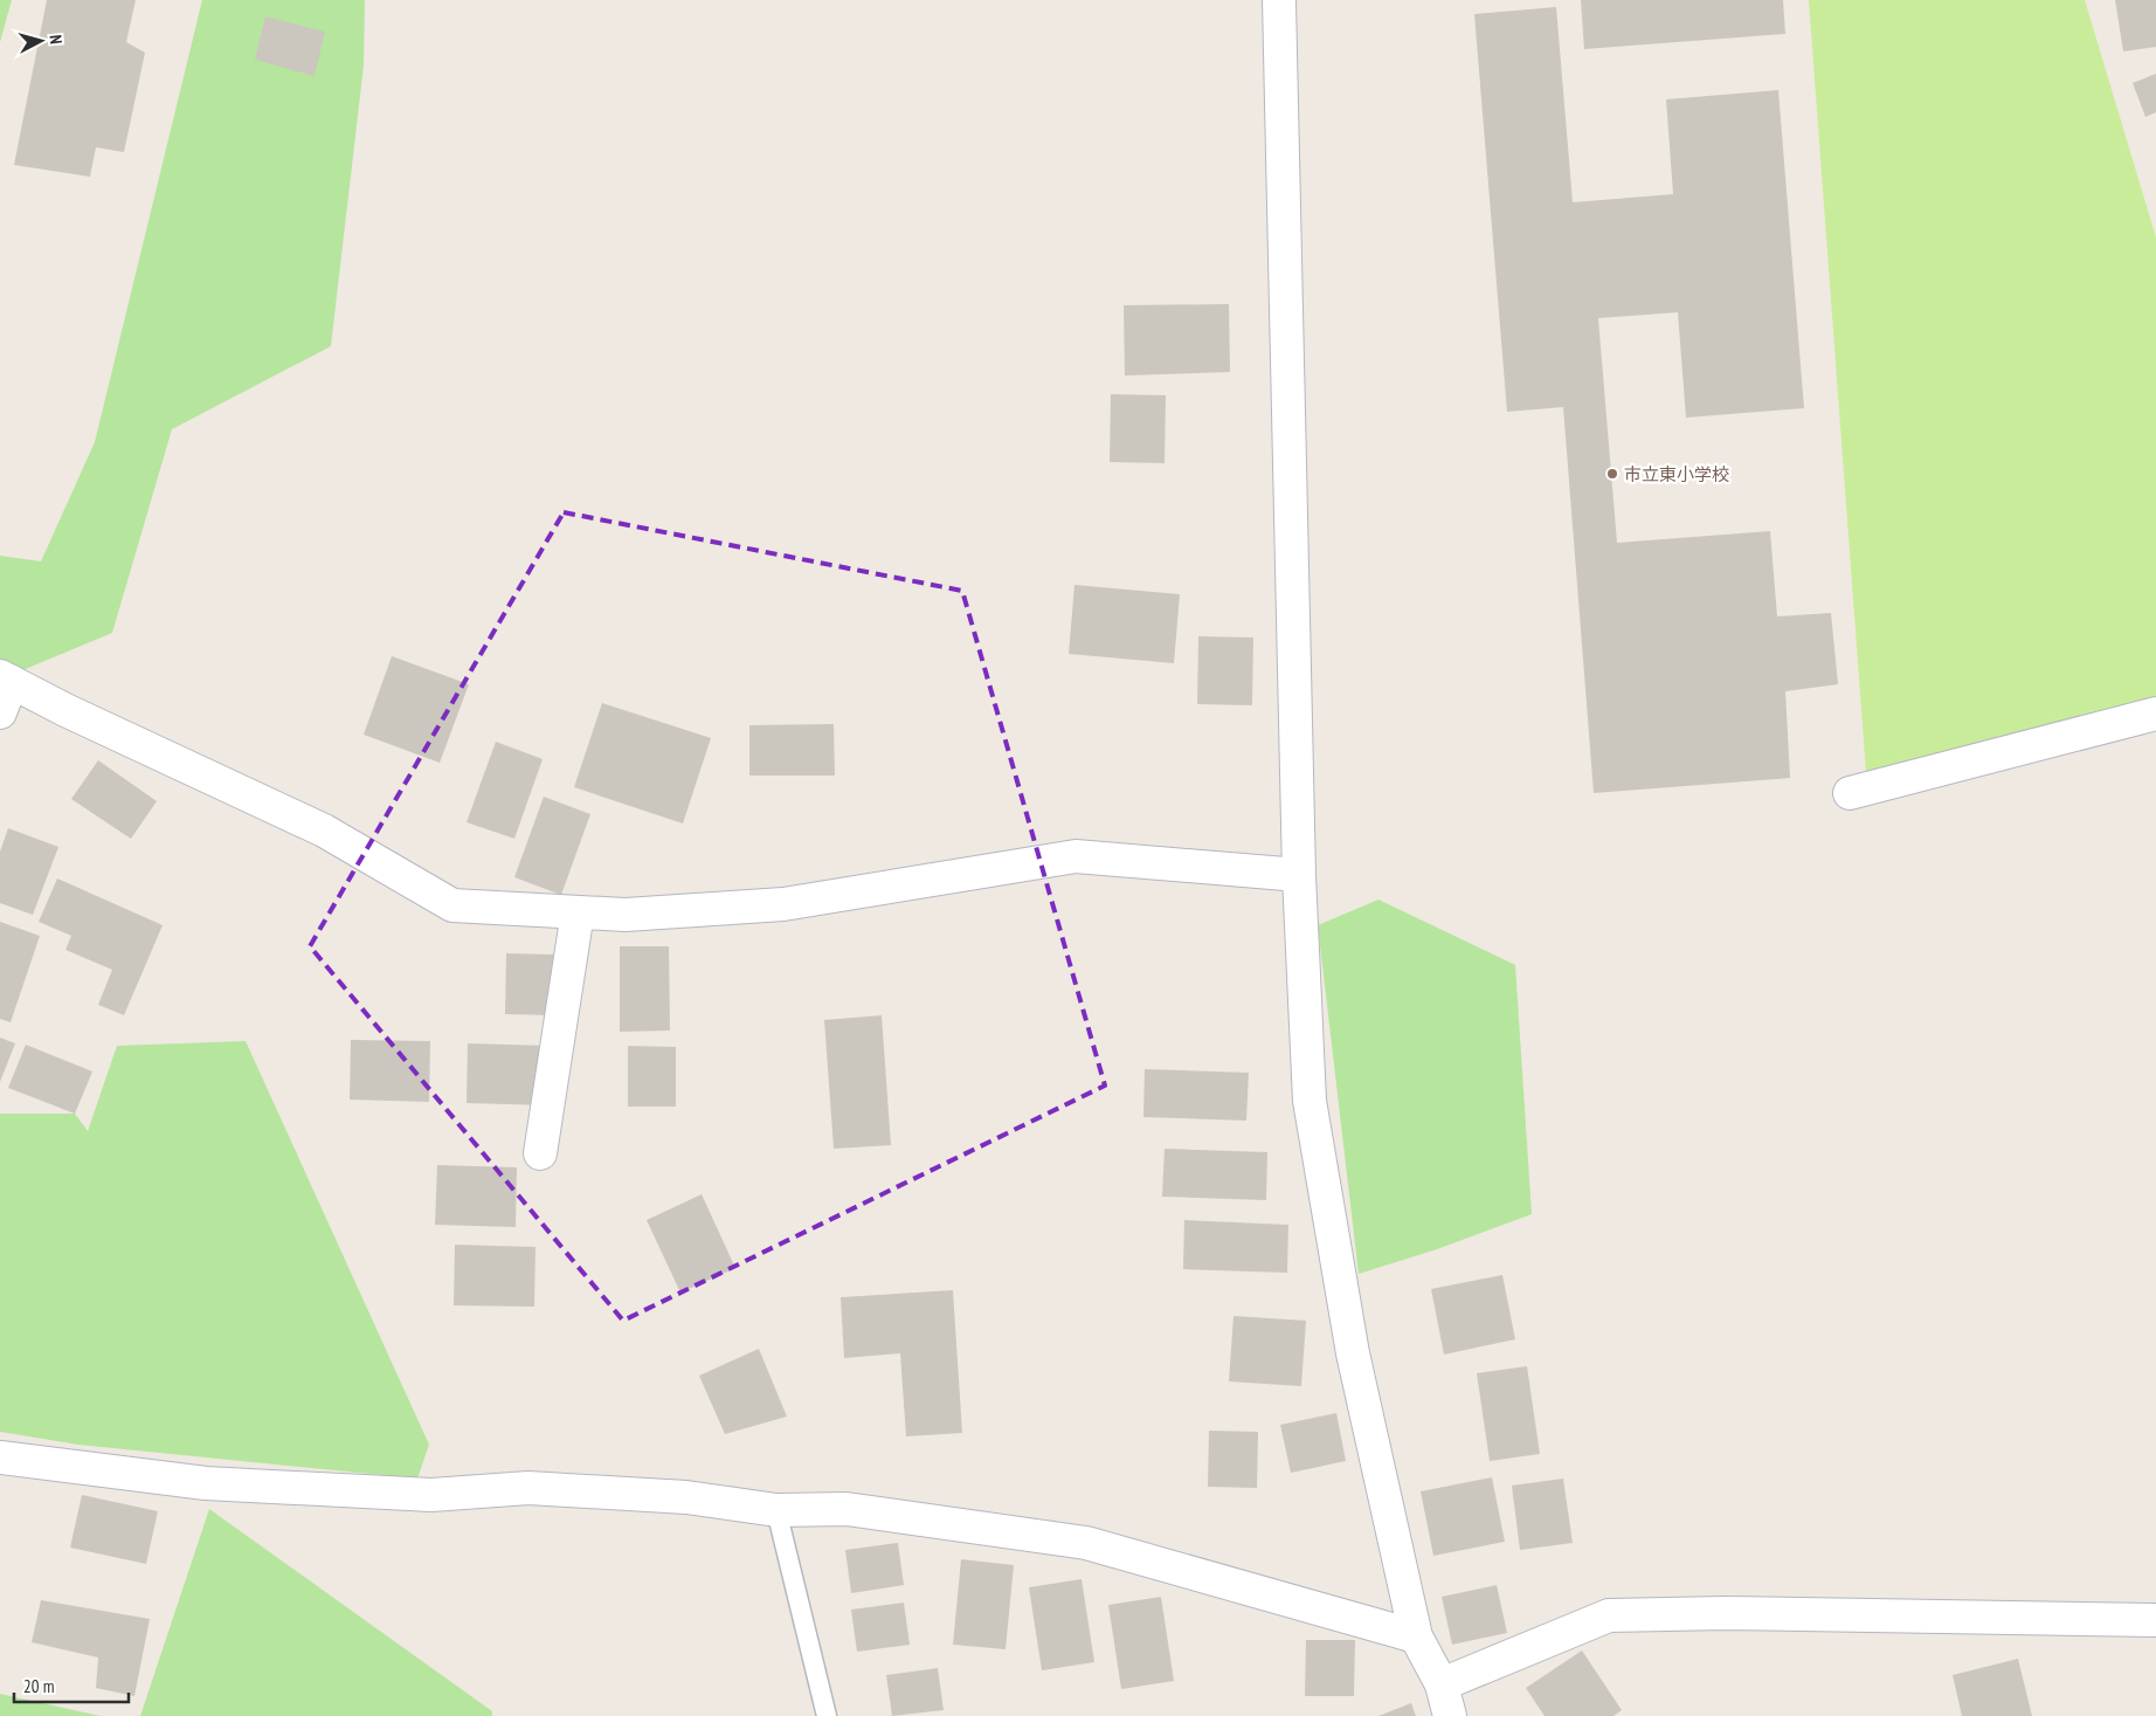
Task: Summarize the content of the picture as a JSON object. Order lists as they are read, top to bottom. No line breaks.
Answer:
{"places":["市立東小学校"],"scale_bar":"20 m","north":"right"}
